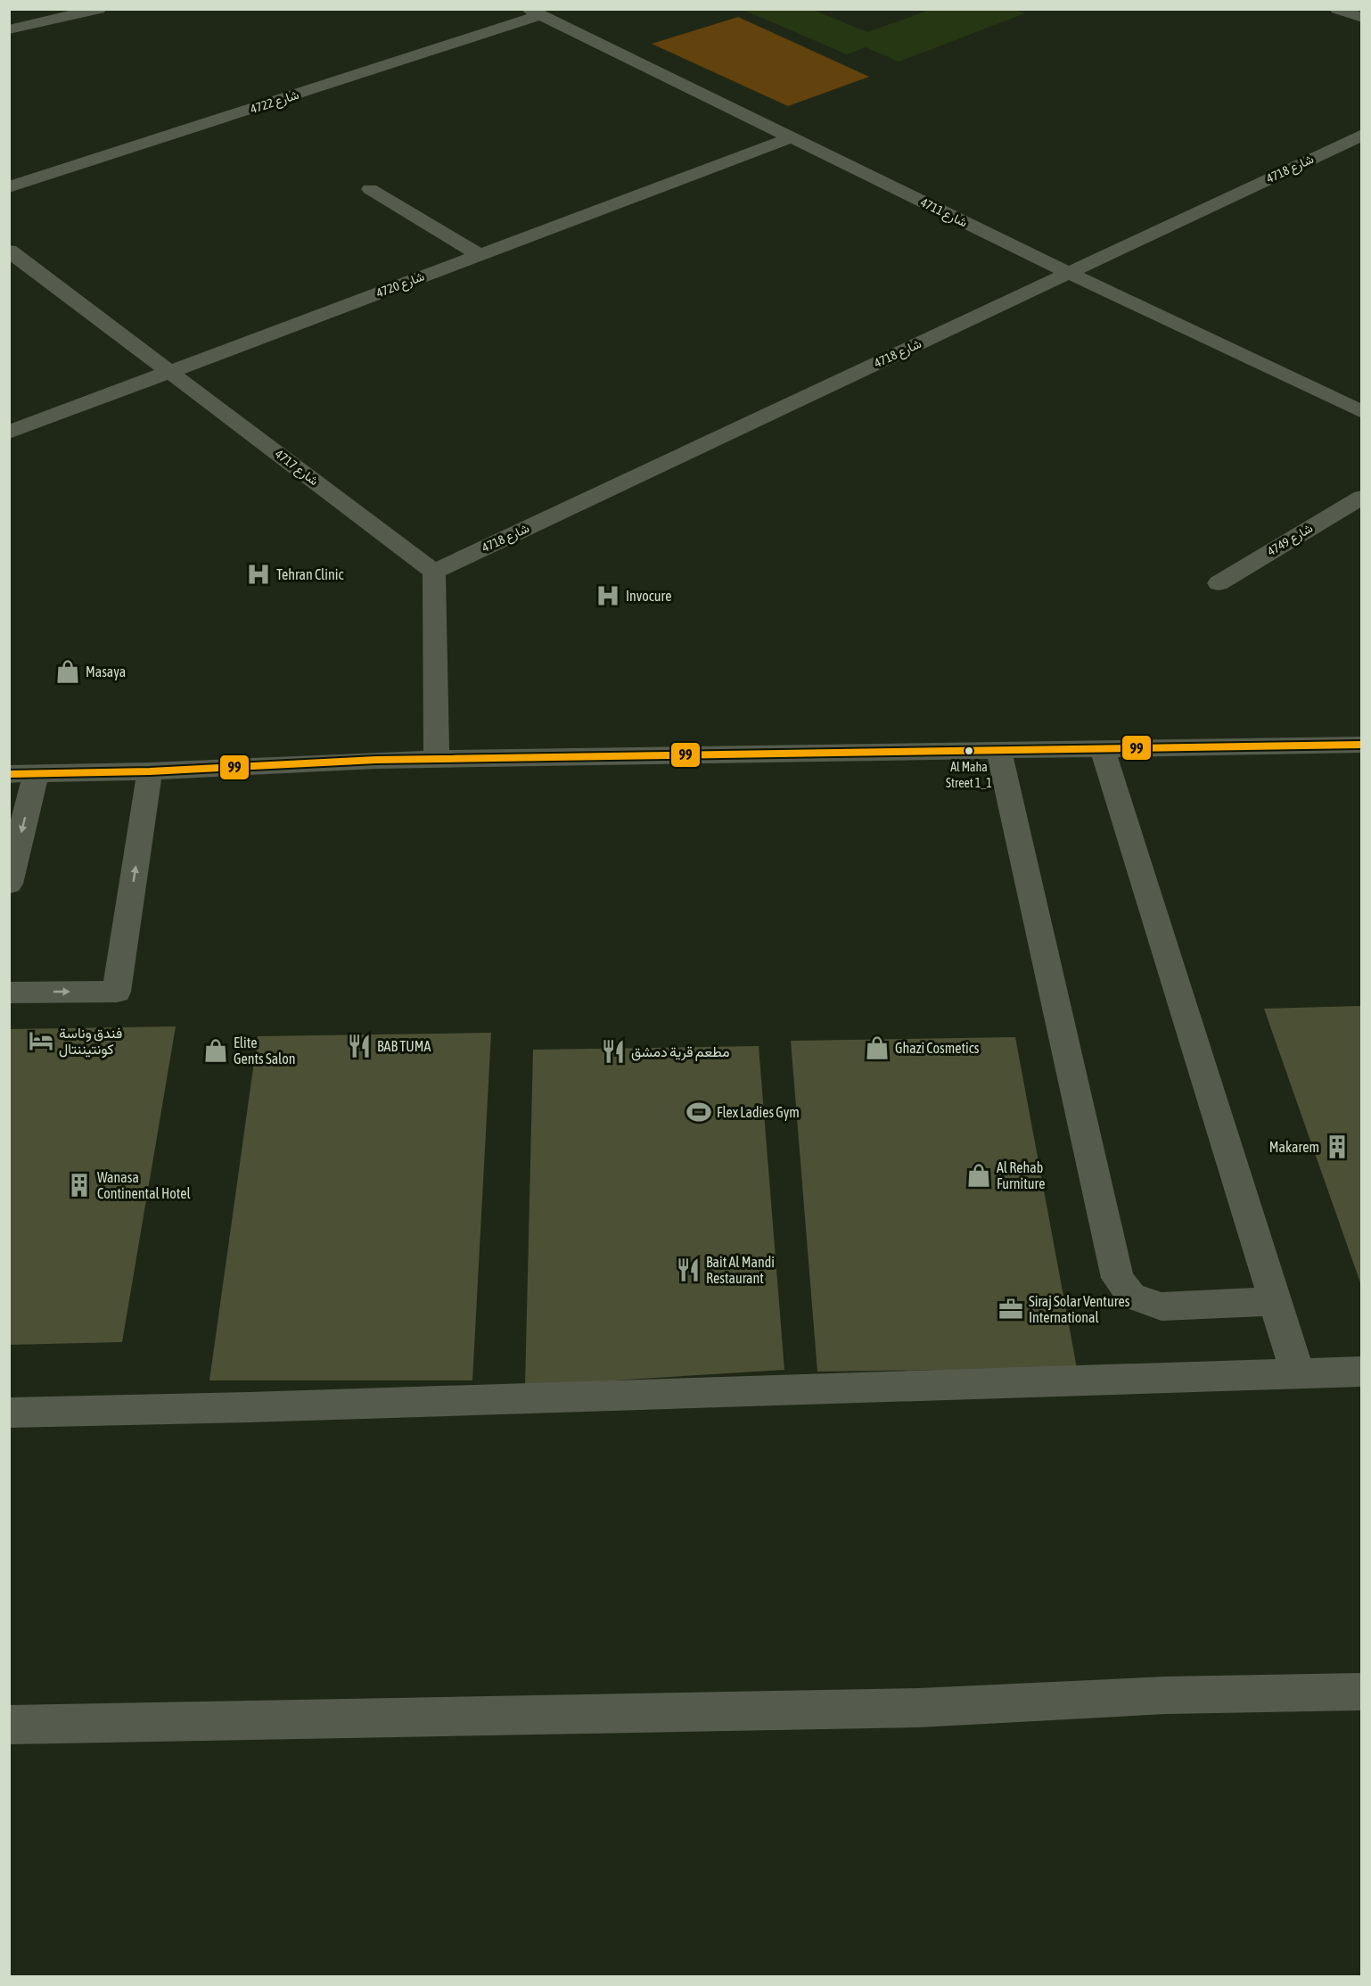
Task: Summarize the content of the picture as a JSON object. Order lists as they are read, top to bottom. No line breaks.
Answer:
{"streets":{"street":["شارع 4722","4718 شارع","4711 شارع","4720 شارع","4717 شارع","4749 شارع"]},"crossings":[["شارع 4722","4711 شارع"],["4718 شارع","4711 شارع"],["4718 شارع","4717 شارع"],["4711 شارع","4720 شارع"],["4720 شارع","4717 شارع"]],"places":{"hospital":["Tehran Clinic","Invocure"],"shop":["Masaya","Ghazi Cosmetics","Elite Gents Salon","Al Rehab Furniture"],"other":["Al Maha Street 1_1"],"hotel":["فندق وناسة كونتيننتال"],"restaurant":["BAB TUMA","مطعم قرية دمشق","Bait Al Mandi Restaurant"],"sports":["Flex Ladies Gym"],"building":["Makarem","Wanasa Continental Hotel"],"office":["Siraj Solar Ventures International"]},"lines":["transit line 99"]}
